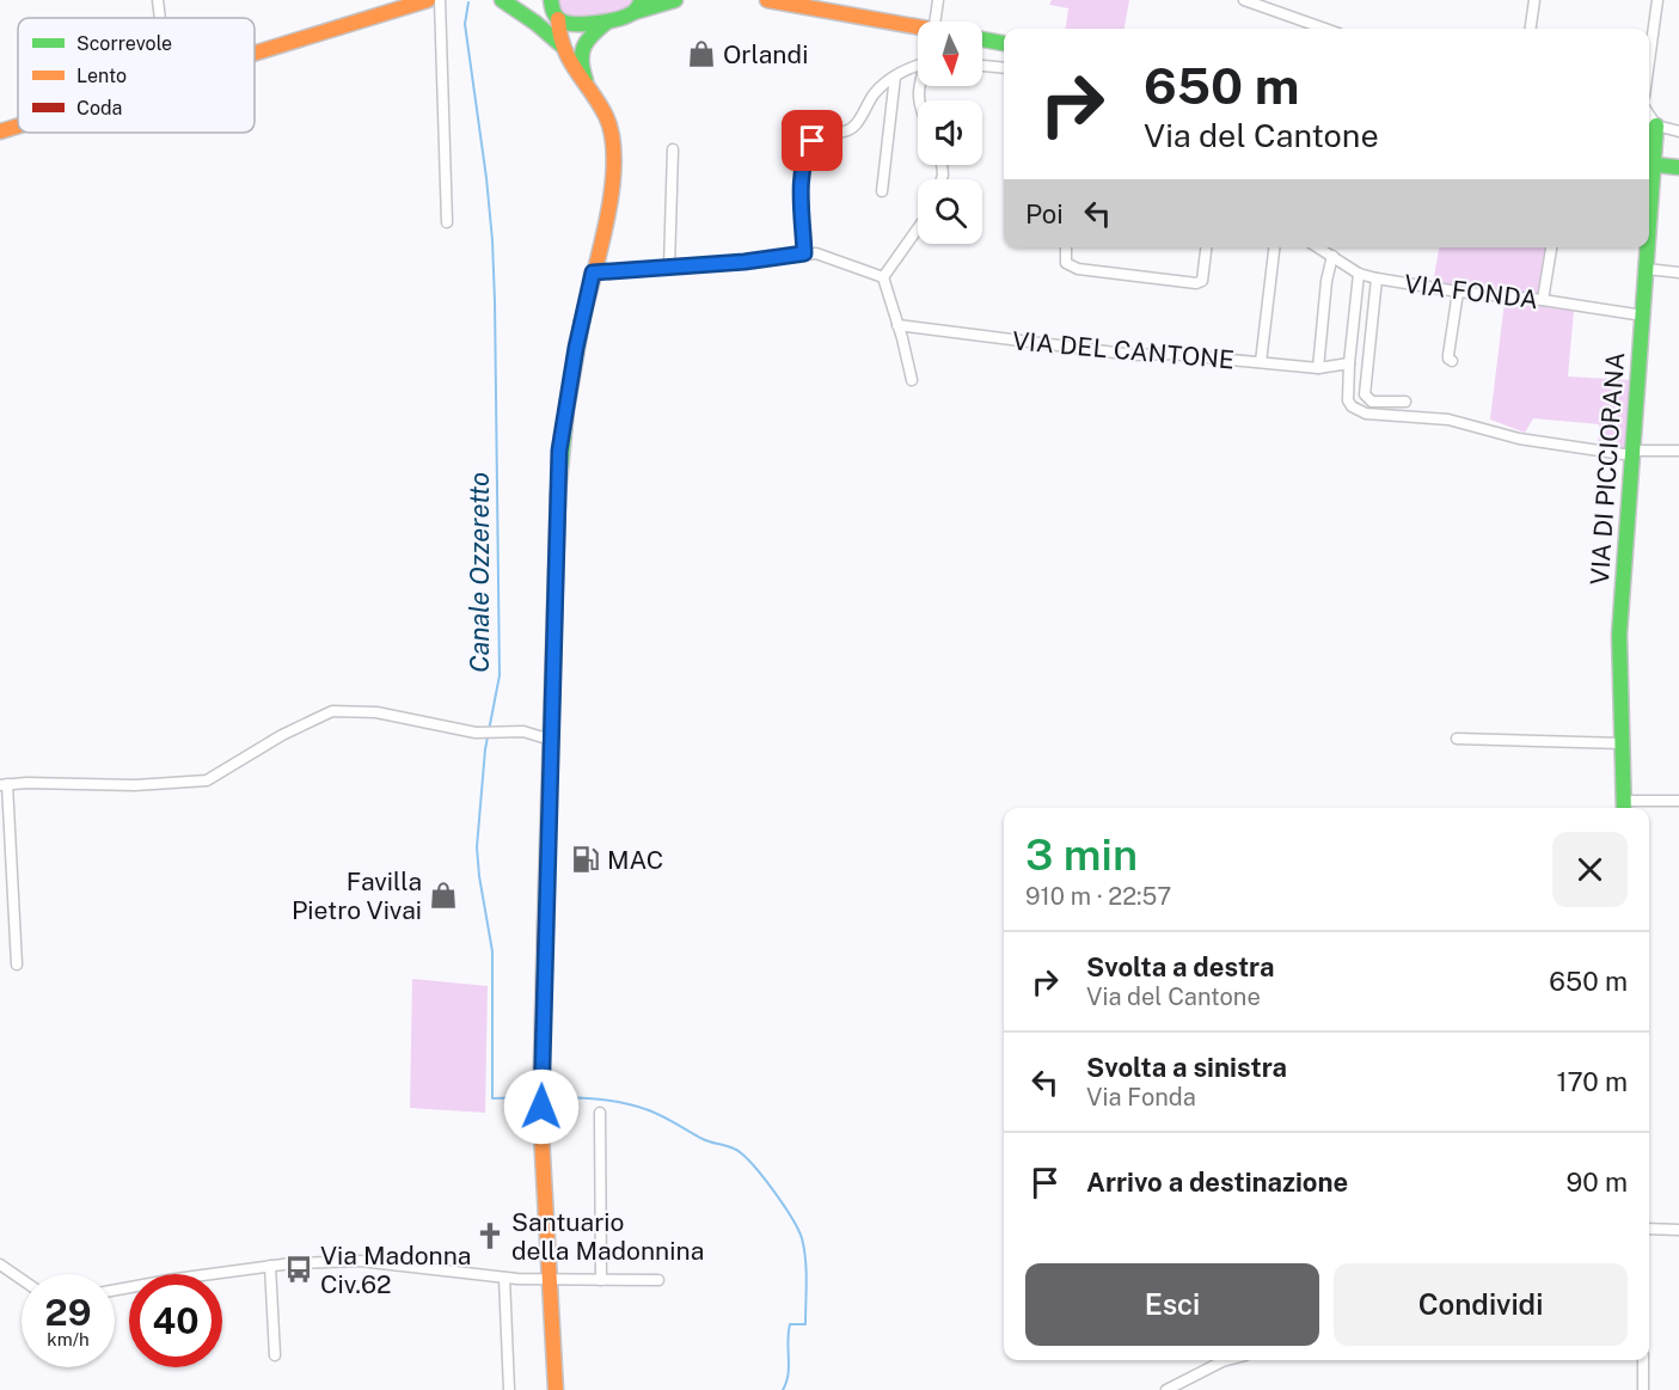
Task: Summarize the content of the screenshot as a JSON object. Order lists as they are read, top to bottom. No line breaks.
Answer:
{"streets":{"street":["VIA FONDA","VIA DEL CANTONE","VIA DI PICCIORANA"]},"crossings":[["VIA FONDA","VIA DI PICCIORANA"]],"water":["Canale Ozzeretto"],"places":{"shop":["Orlandi","Favilla Pietro Vivai"],"fuel station":["MAC"],"church":["Santuario della Madonnina"],"bus stop":["Via Madonna Civ.62"]},"legend":["Scorrevole","Lento","Coda"],"north":"bottom","page":{"turn":["650 m","Via del Cantone"],"then":"Poi","heading":["3 min","910 m · 22:57"],"list":[{"name":"Svolta a destra","note":"Via del Cantone","value":"650 m"},{"name":"Svolta a sinistra","note":"Via Fonda","value":"170 m"},{"name":"Arrivo a destinazione","value":"90 m"}],"buttons":["Esci","Condividi"],"speed":"29 km/h","limit":"40"}}
